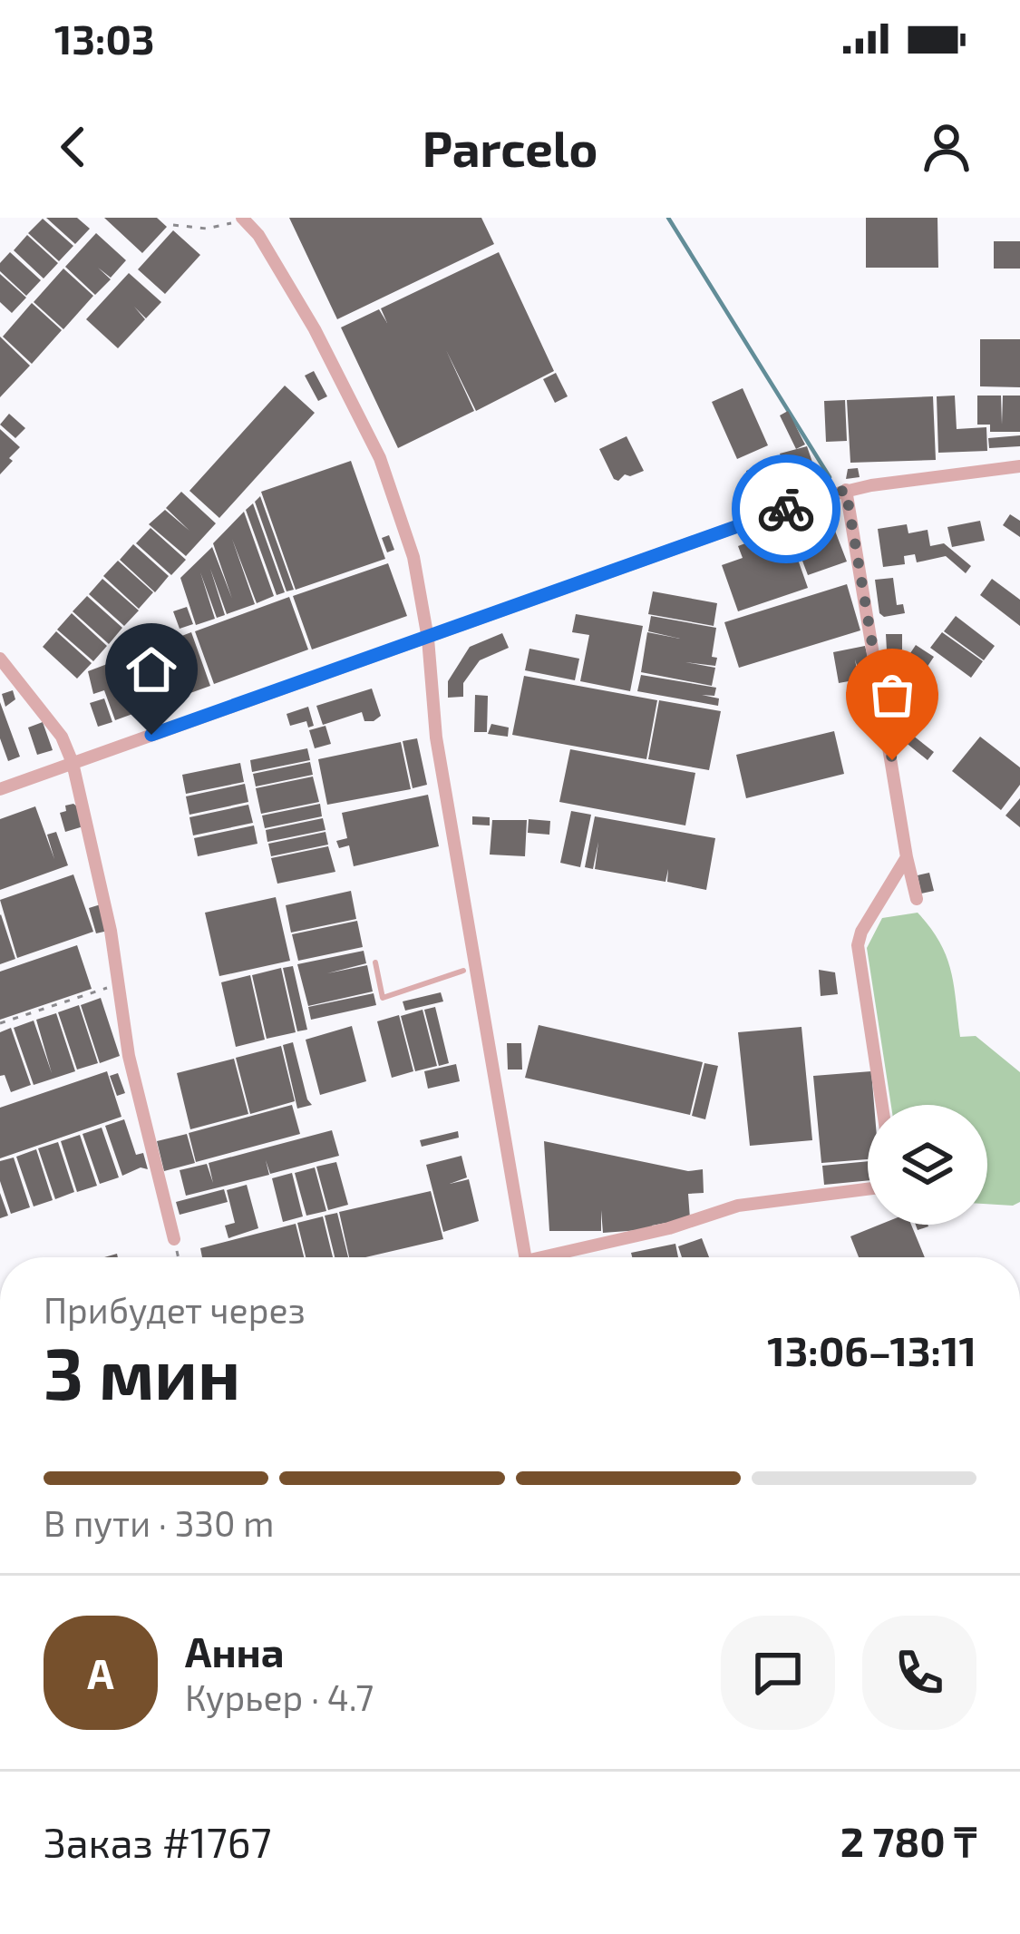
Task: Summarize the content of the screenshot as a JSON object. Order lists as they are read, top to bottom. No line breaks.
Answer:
{"page":{"status":"13:03","header":"Parcelo","heading":["3 мин","Прибудет через","13:06–13:11"],"panel":["Анна","Курьер · 4.7","Заказ #1767","2 780 ₸"],"bar":"В пути · 330 m","round":"А"}}
